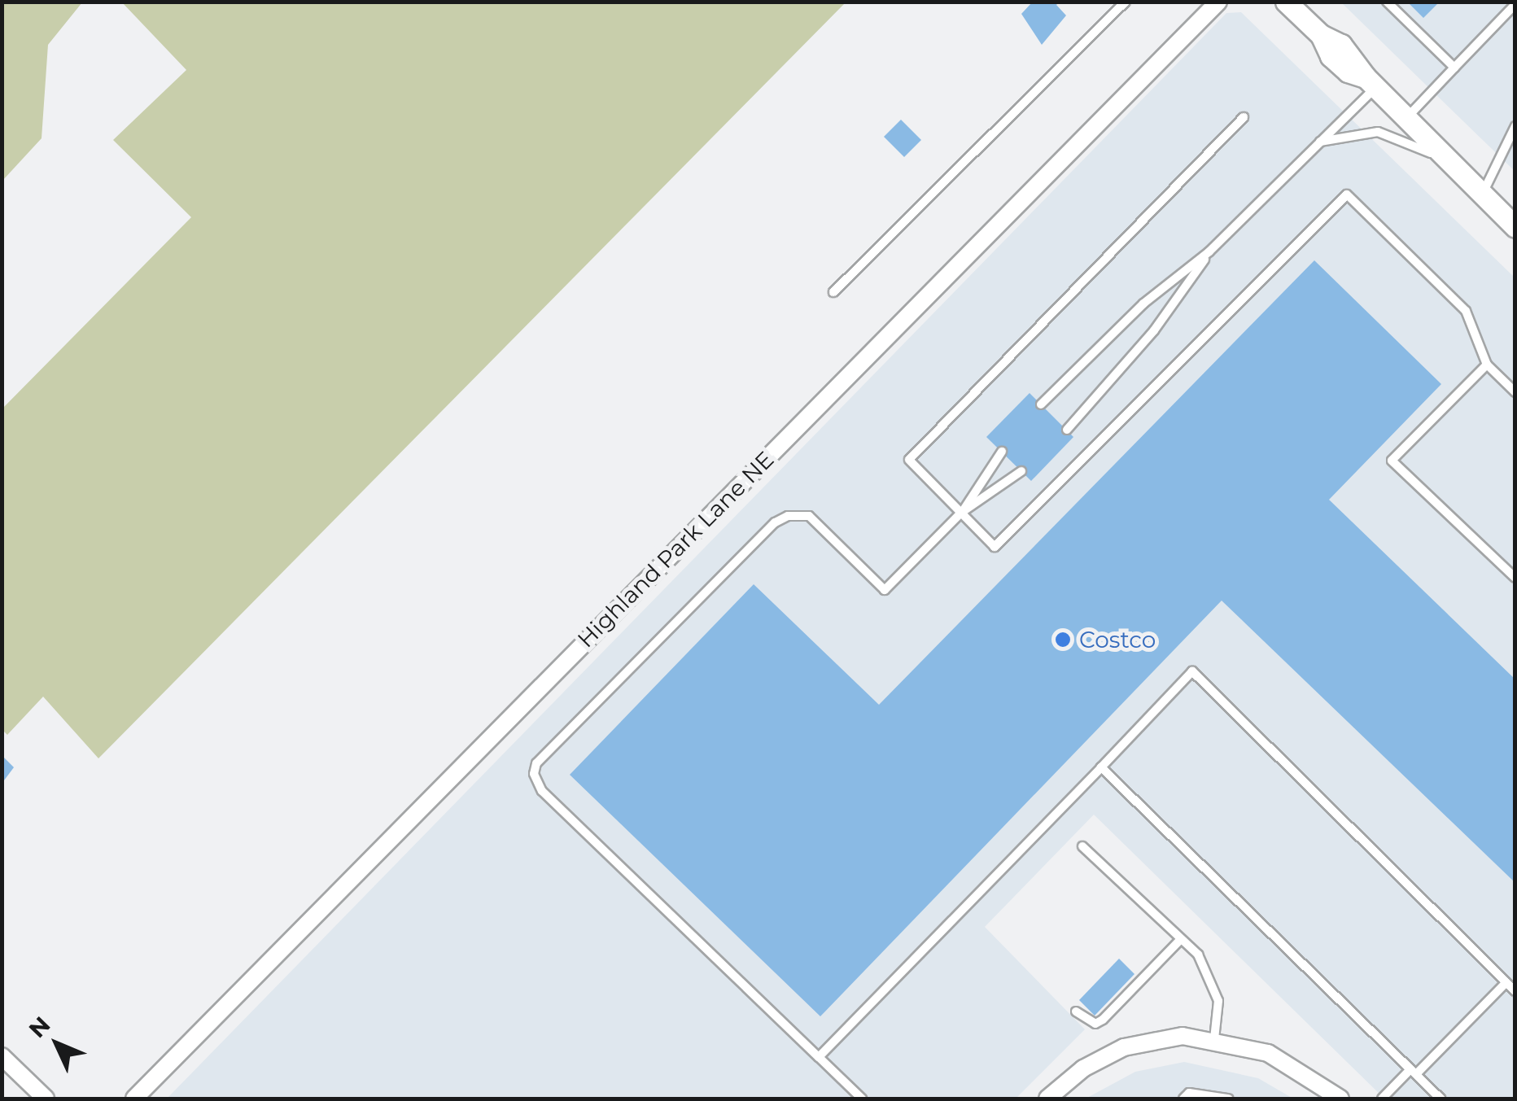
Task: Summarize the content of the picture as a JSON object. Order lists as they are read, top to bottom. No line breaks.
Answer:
{"streets":{"street":["Highland Park Lane NE"]},"places":["Costco"],"north":"top left"}
